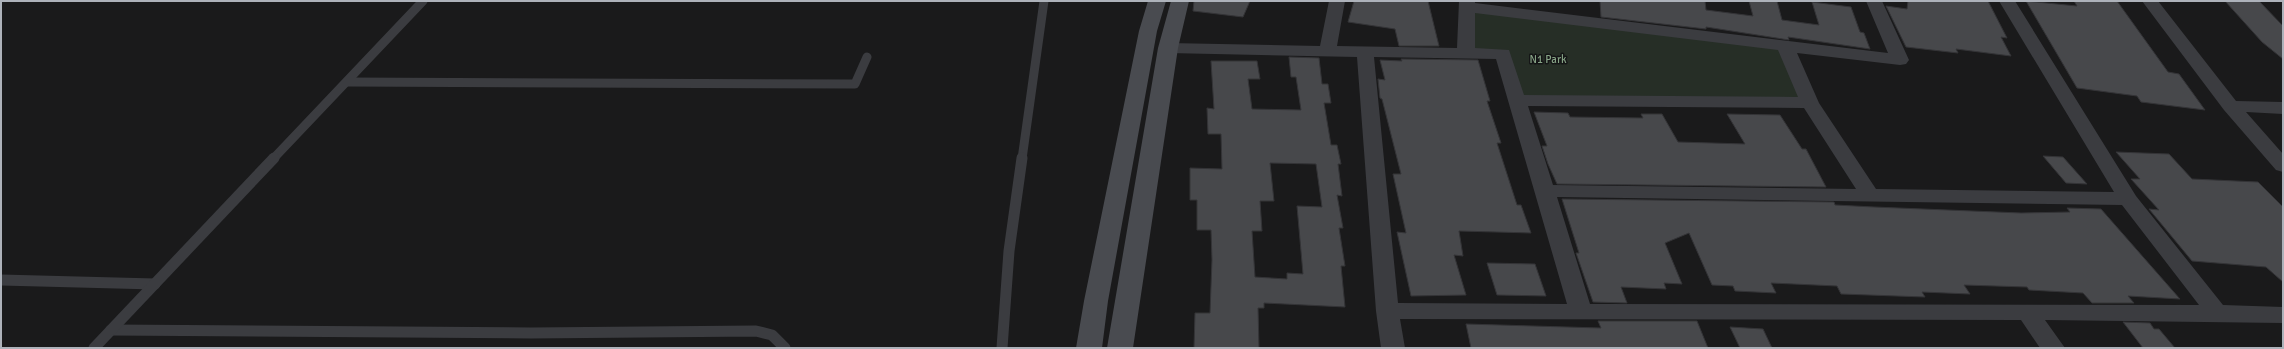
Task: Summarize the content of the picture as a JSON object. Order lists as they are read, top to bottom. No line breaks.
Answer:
{"parks":["N1 Park"]}
